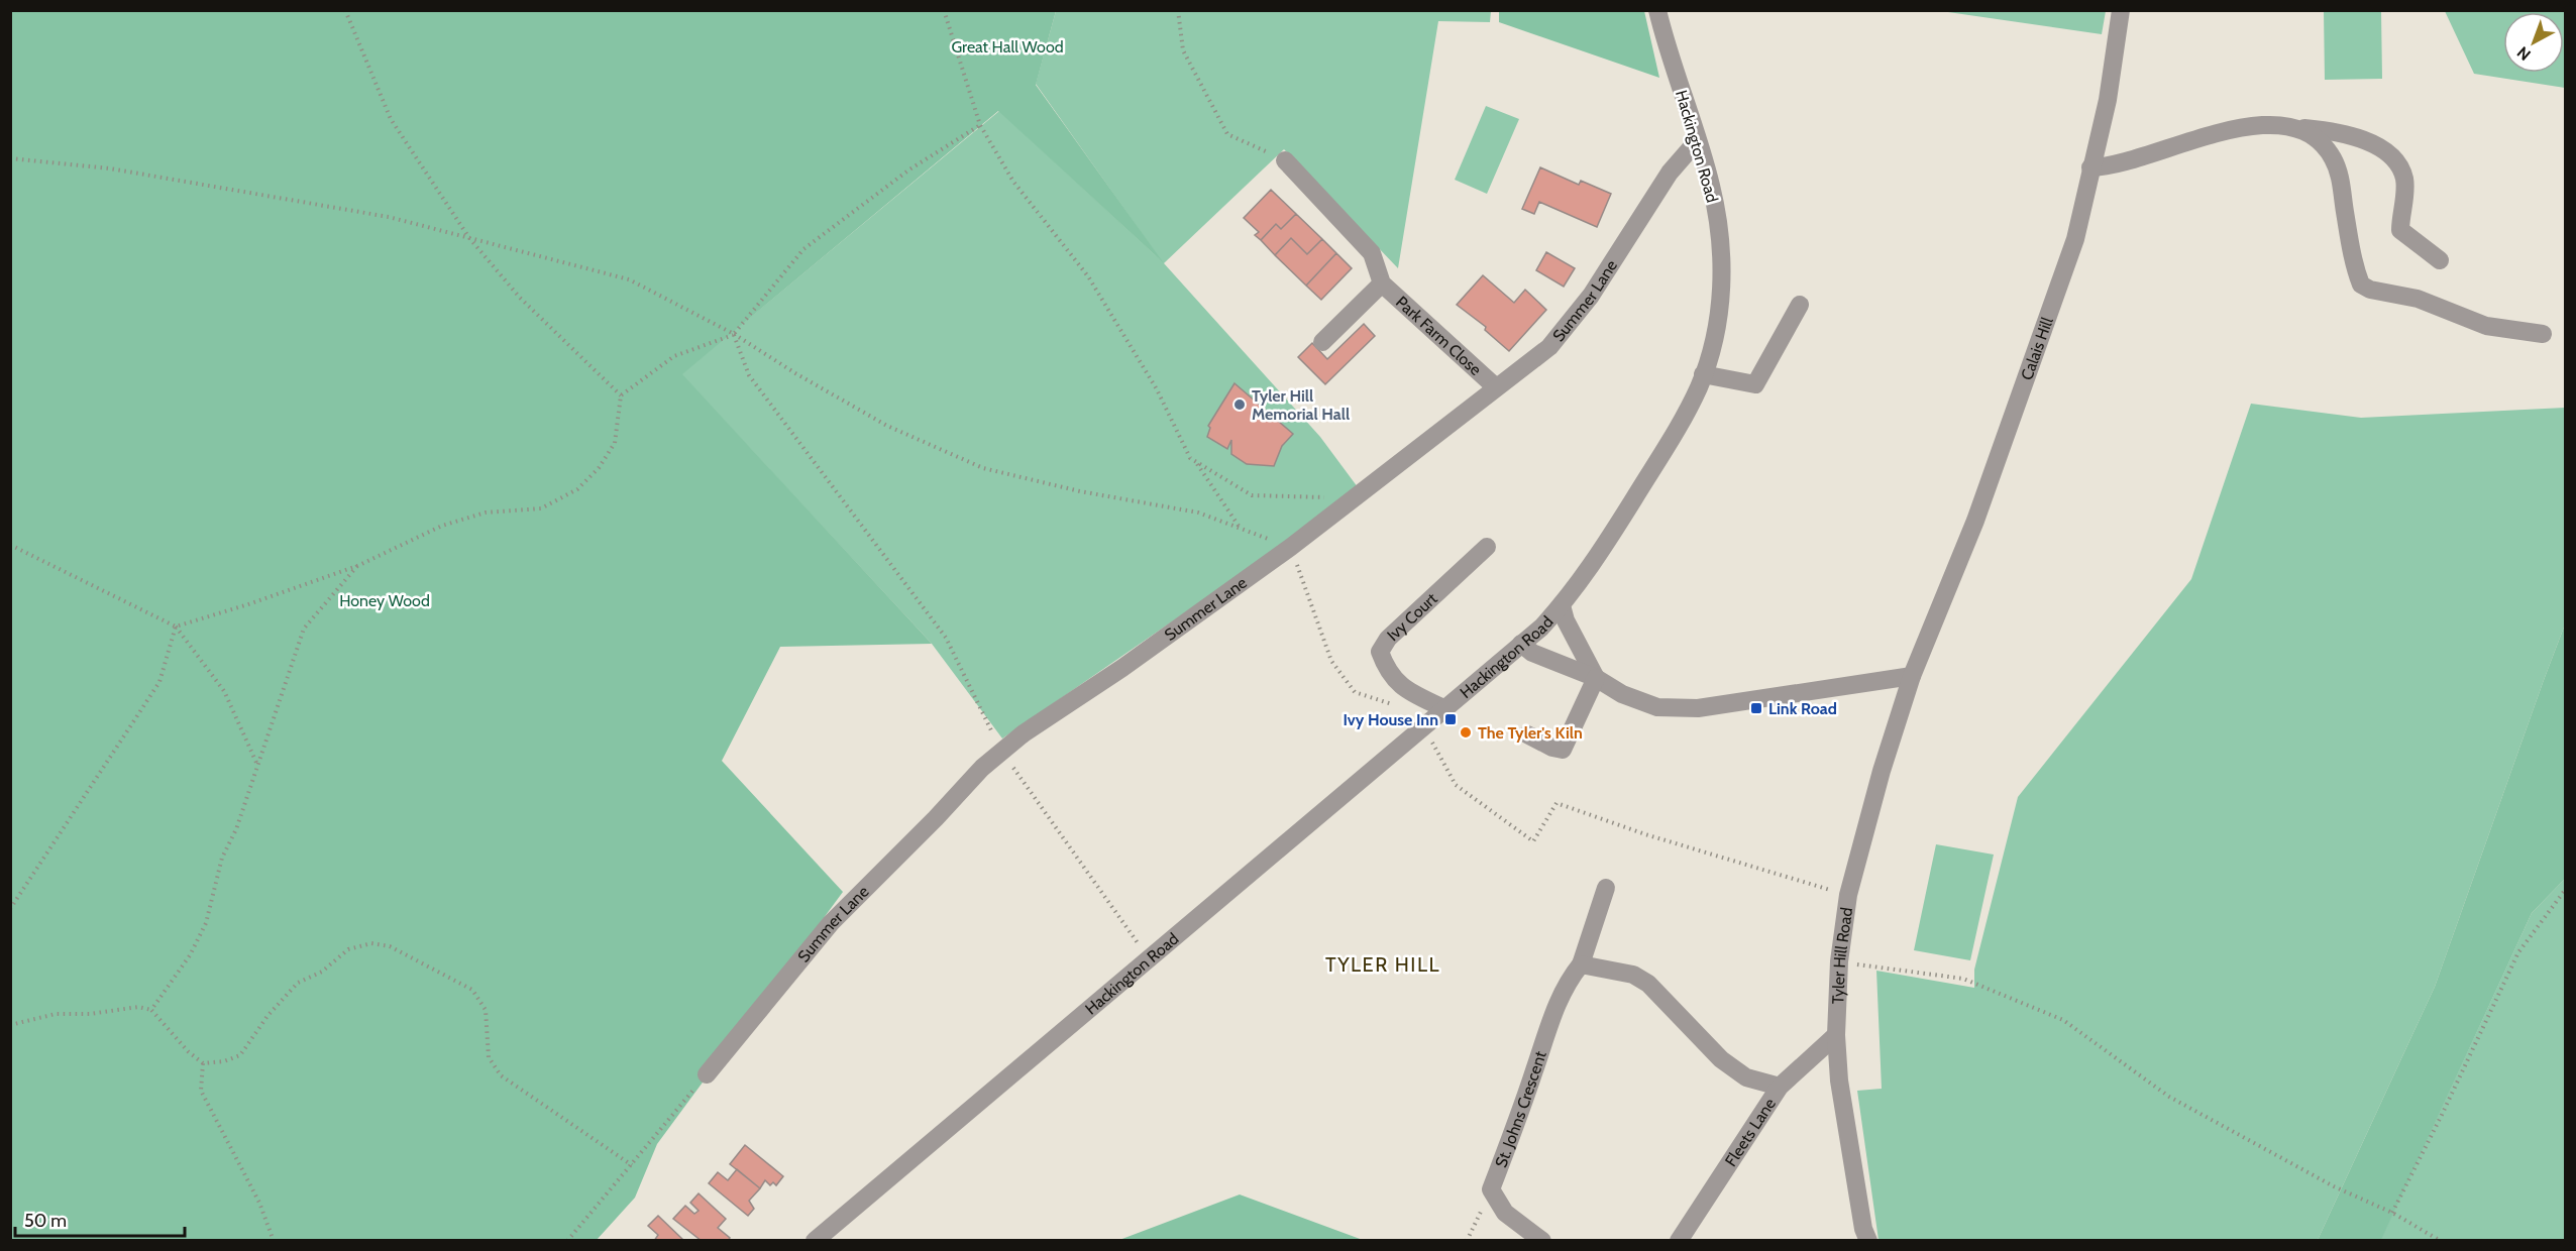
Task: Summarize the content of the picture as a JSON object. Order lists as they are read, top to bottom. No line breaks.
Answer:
{"streets":{"street":["Hackington Road","Summer Lane","Park Farm Close","Calais Hill","Ivy Court","Tyler Hill Road","St. Johns Crescent","Fleets Lane"]},"crossings":[["Hackington Road","Summer Lane"],["Hackington Road","Ivy Court"],["Summer Lane","Park Farm Close"],["Calais Hill","Tyler Hill Road"],["Tyler Hill Road","Fleets Lane"]],"districts":["TYLER HILL"],"parks":["Great Hall Wood","Honey Wood"],"places":{"other":["Tyler Hill Memorial Hall","The Tyler's Kiln"],"transit":["Link Road","Ivy House Inn"]},"scale_bar":"50 m","north":"bottom left"}
